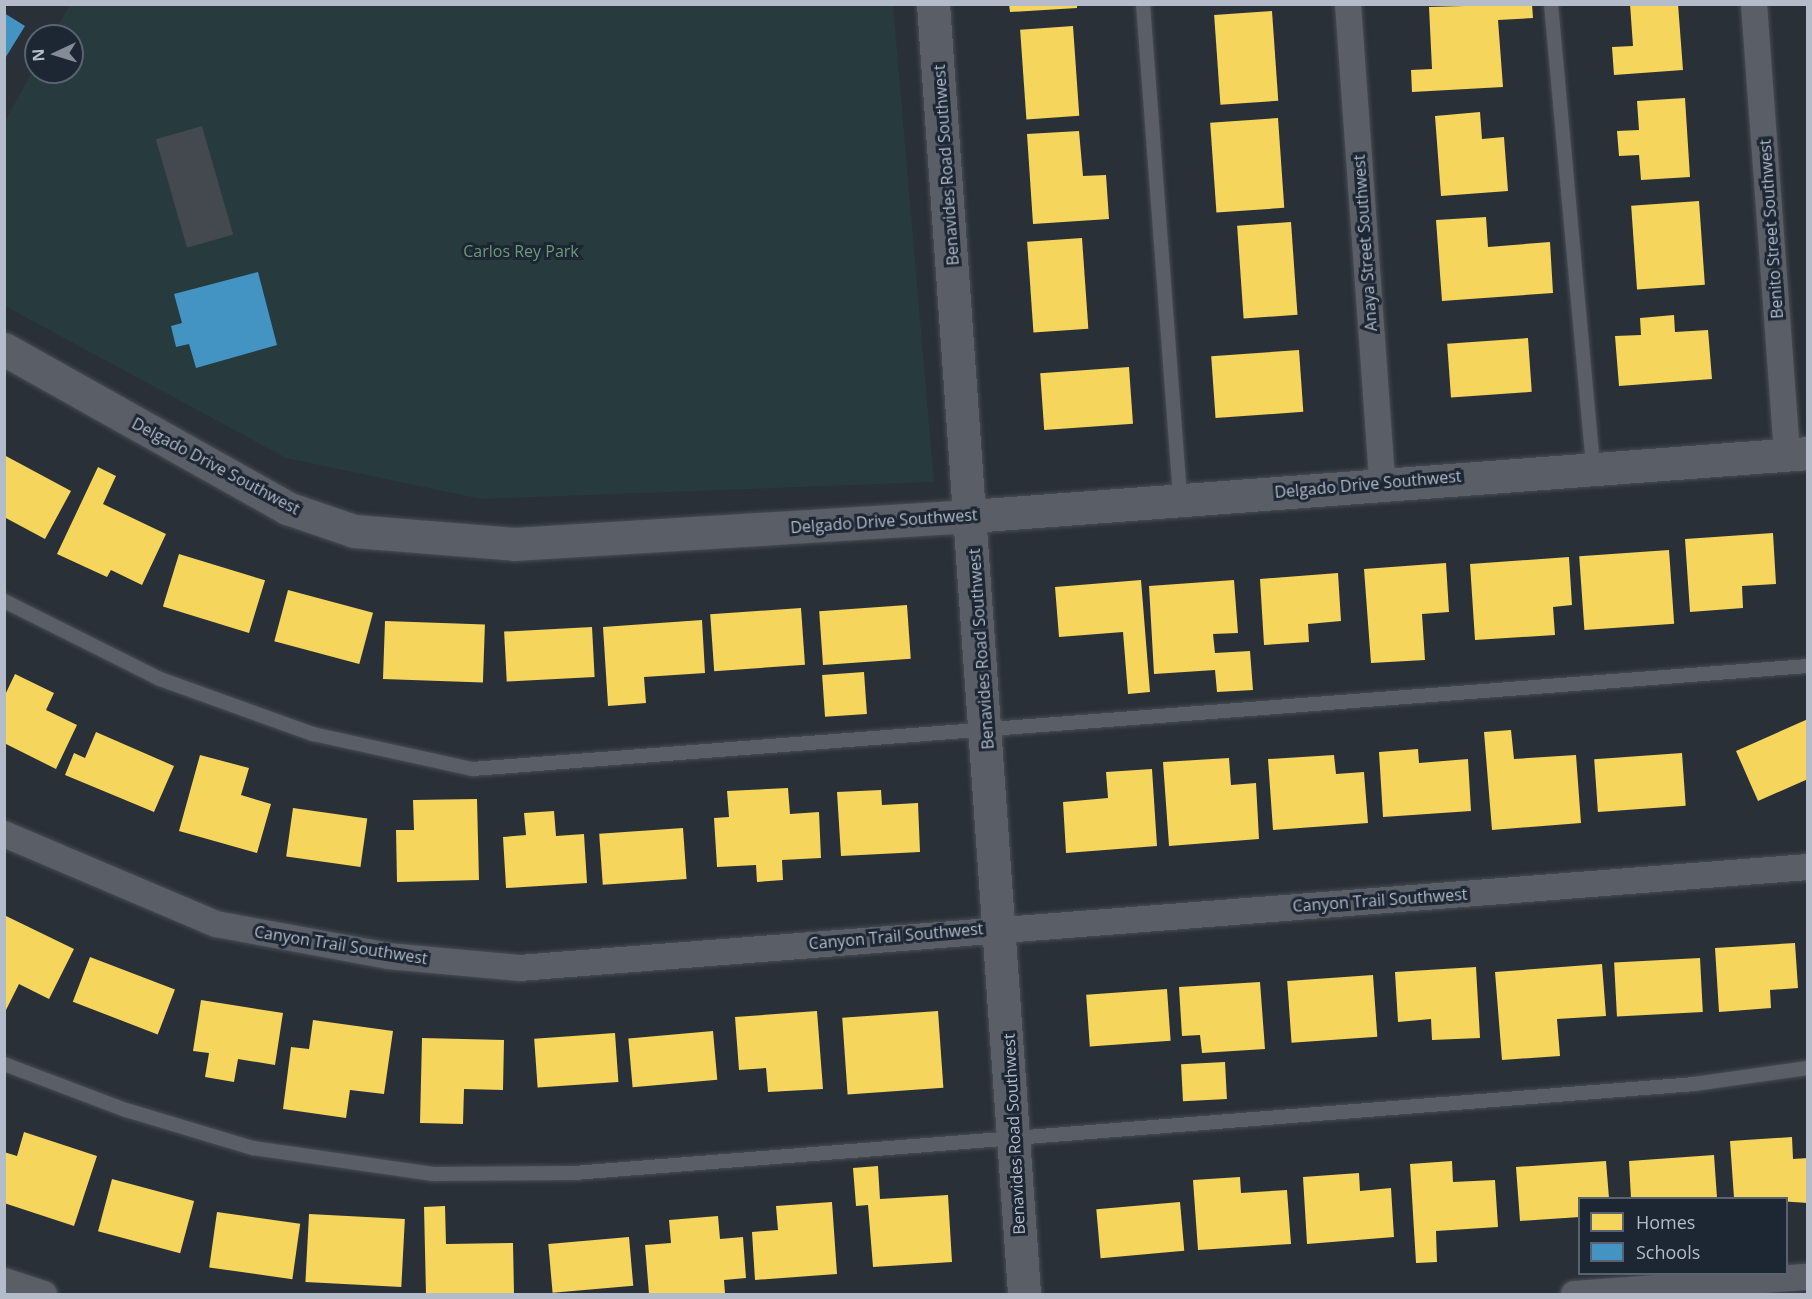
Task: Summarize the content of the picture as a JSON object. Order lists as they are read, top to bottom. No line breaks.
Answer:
{"streets":{"street":["Benavides Road Southwest","Benito Street Southwest","Anaya Street Southwest","Delgado Drive Southwest","Canyon Trail Southwest"]},"crossings":[["Benavides Road Southwest","Delgado Drive Southwest"],["Benavides Road Southwest","Canyon Trail Southwest"],["Benito Street Southwest","Delgado Drive Southwest"],["Anaya Street Southwest","Delgado Drive Southwest"]],"parks":["Carlos Rey Park"],"legend":["Homes","Schools"],"north":"left"}
